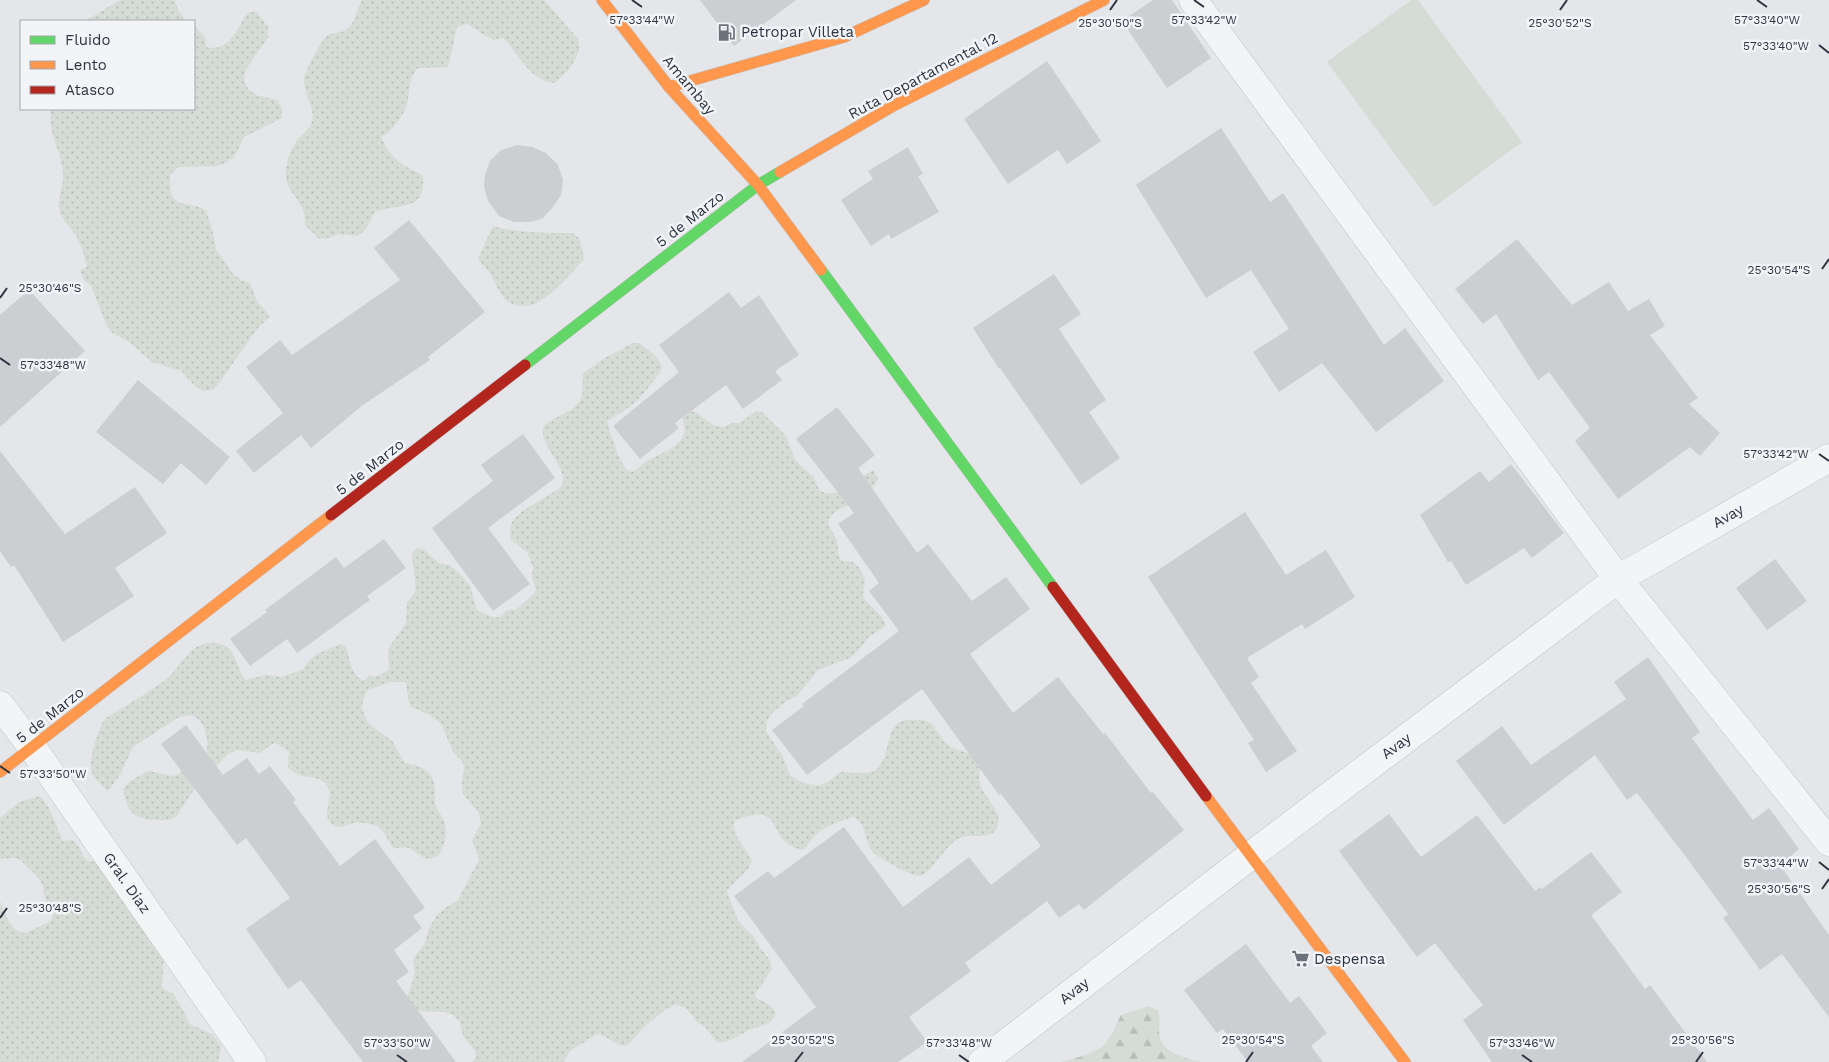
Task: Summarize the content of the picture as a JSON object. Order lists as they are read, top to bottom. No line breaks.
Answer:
{"streets":{"street":["Ruta Departamental 12","Amambay","5 de Marzo","Avay","Gral. Diaz"]},"crossings":[["Ruta Departamental 12","Amambay"],["Ruta Departamental 12","5 de Marzo"],["Amambay","5 de Marzo"],["Amambay","Avay"],["5 de Marzo","Gral. Diaz"]],"places":{"fuel station":["Petropar Villeta"],"supermarket":["Despensa"]},"legend":["Fluido","Lento","Atasco"],"coordinates":["57°33'44\"W","57°33'42\"W","57°33'40\"W","25°30'50\"S","25°30'52\"S","25°30'54\"S","25°30'46\"S","57°33'48\"W","57°33'50\"W","25°30'56\"S","25°30'48\"S","57°33'46\"W"]}
